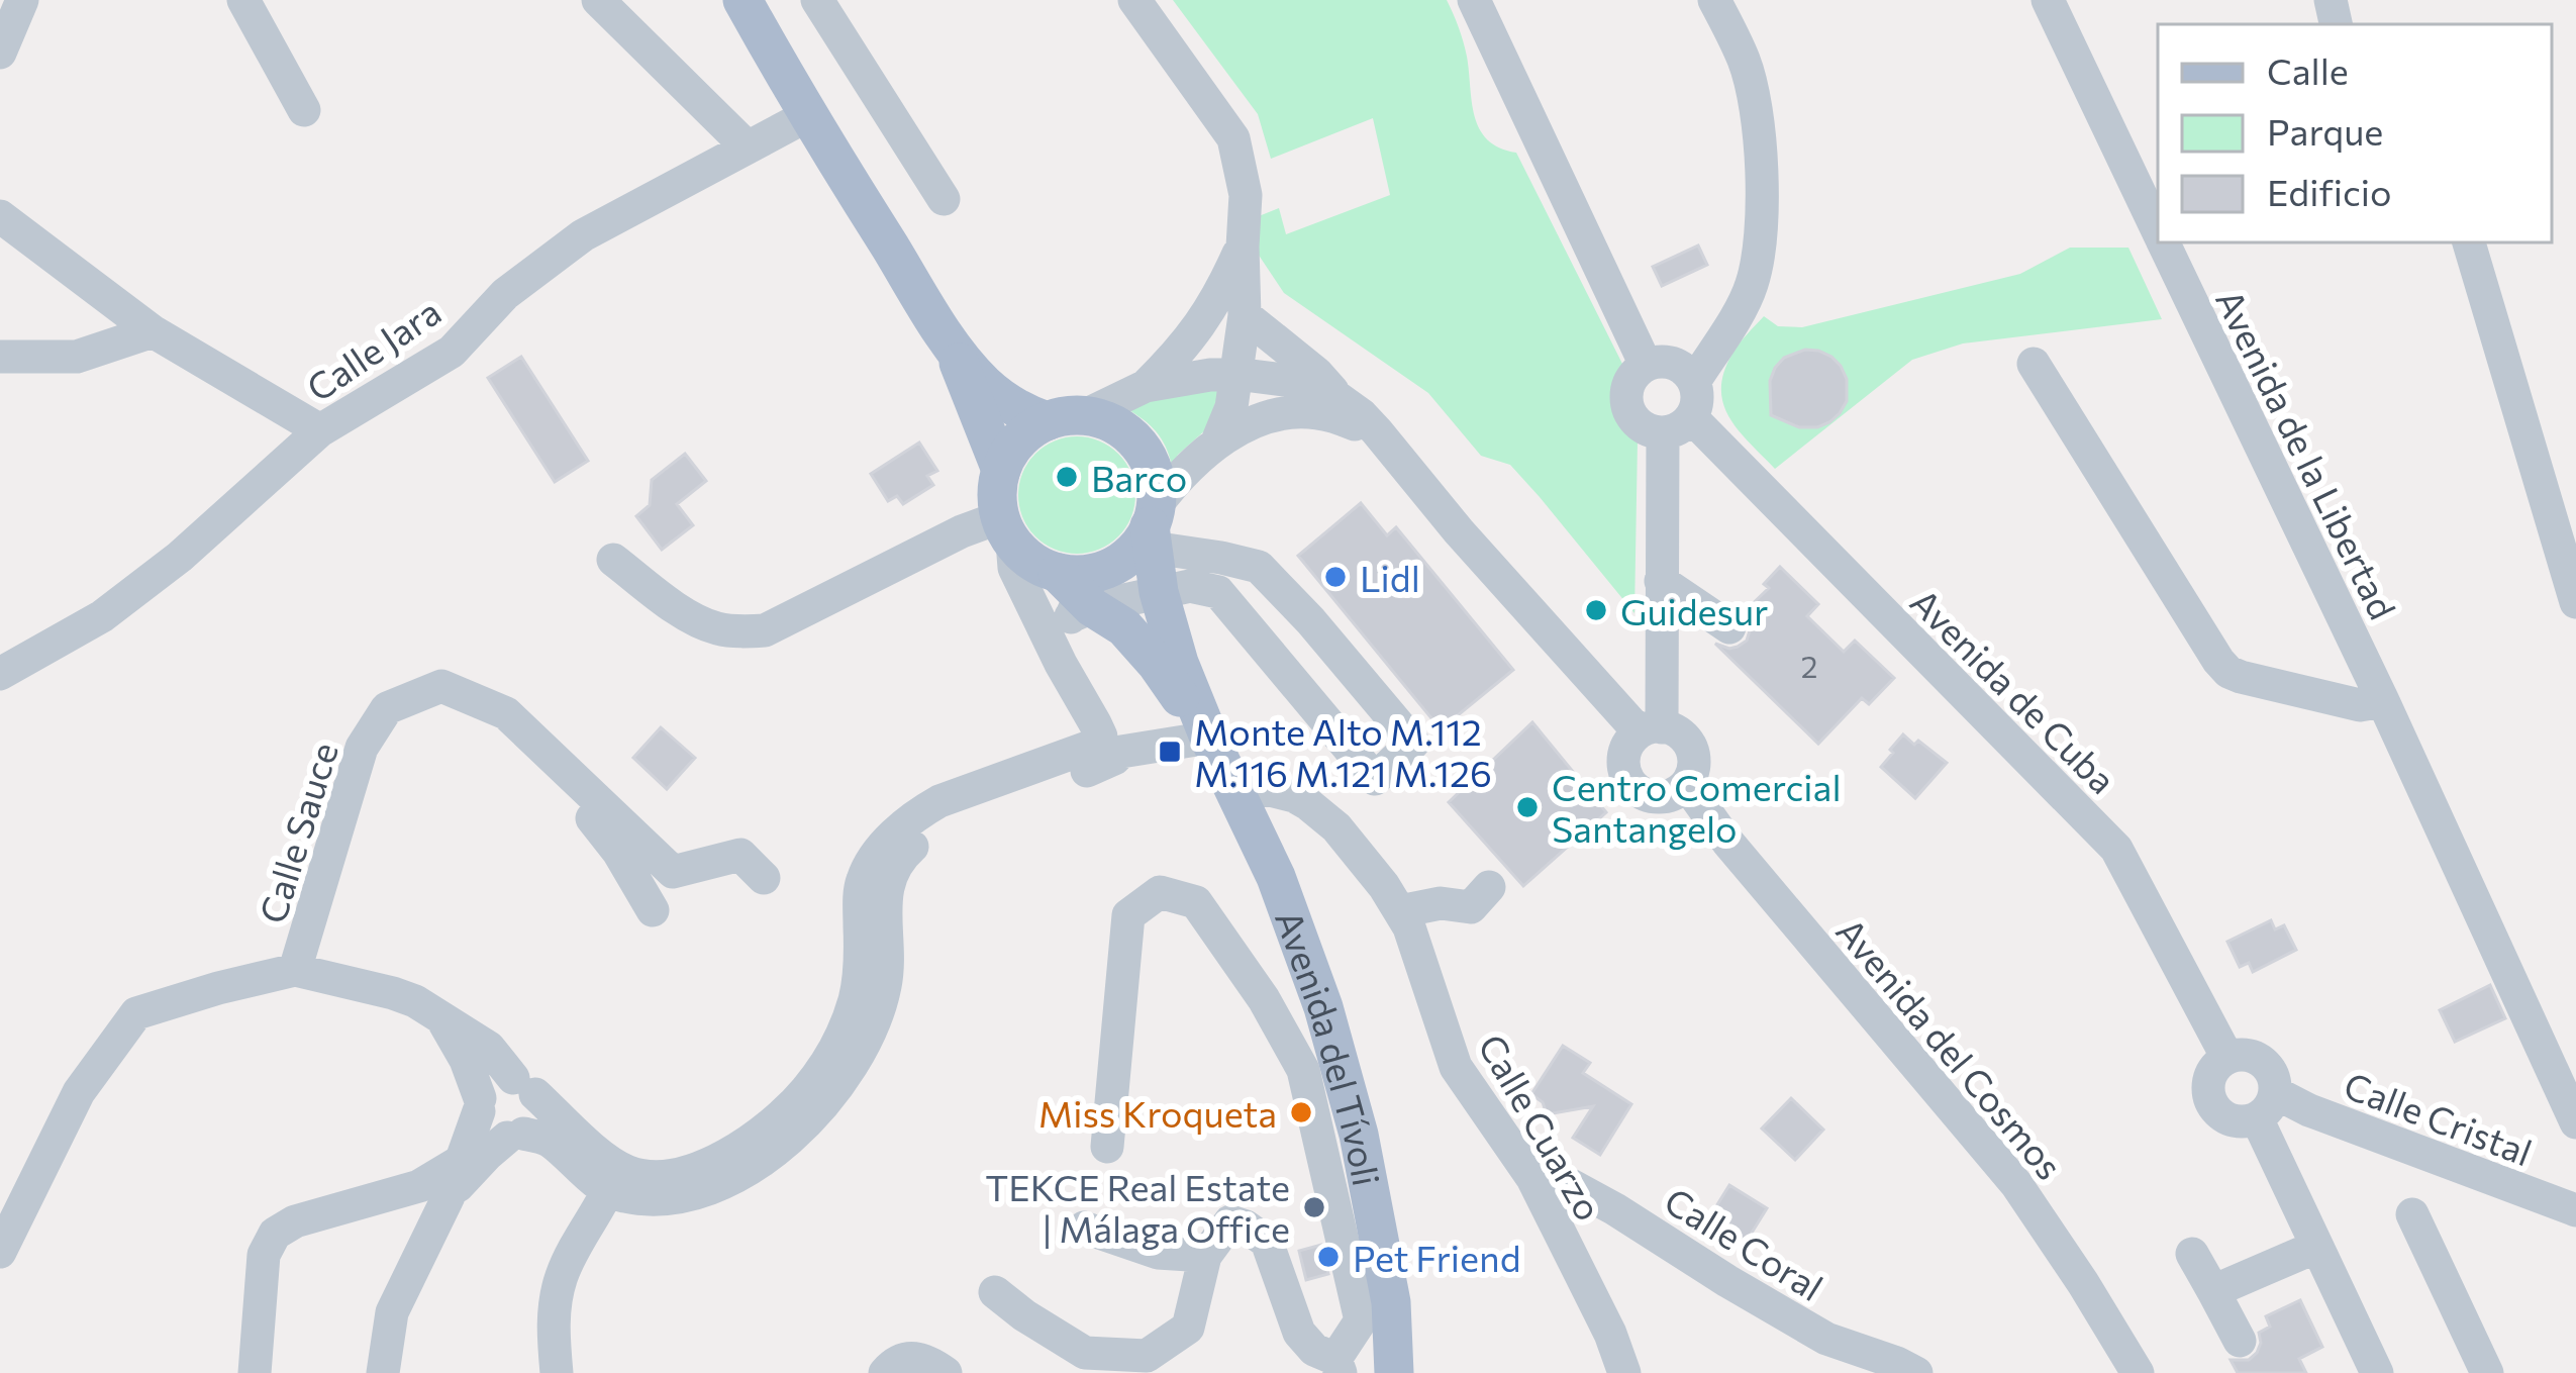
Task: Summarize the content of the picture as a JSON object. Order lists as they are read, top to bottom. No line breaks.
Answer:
{"streets":{"main road":["Avenida del Tívoli"],"street":["Calle Jara","Avenida de la Libertad","Avenida de Cuba","Calle Sauce","Avenida del Cosmos","Calle Cristal","Calle Cuarzo","Calle Coral"]},"crossings":[["Avenida de Cuba","Calle Cristal"],["Avenida del Tívoli","Calle Cuarzo"],["Calle Cuarzo","Calle Coral"]],"places":{"other":["Barco","Lidl","Guidesur","Centro Comercial Santangelo","Miss Kroqueta","TEKCE Real Estate | Málaga Office","Pet Friend"],"transit":["Monte Alto M.112 M.116 M.121 M.126"]},"house_numbers":["2"],"legend":["Calle","Parque","Edificio"]}
